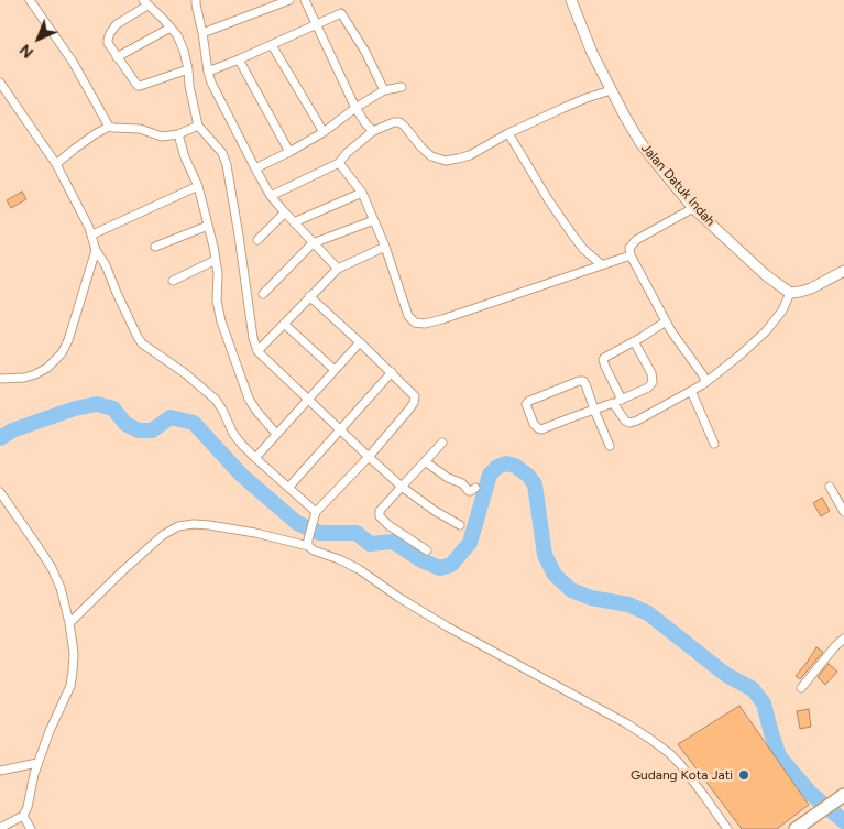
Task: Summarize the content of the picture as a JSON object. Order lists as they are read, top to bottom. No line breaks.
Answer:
{"streets":{"street":["Jalan Datuk Indah"]},"places":["Gudang Kota Jati"],"north":"bottom left"}
